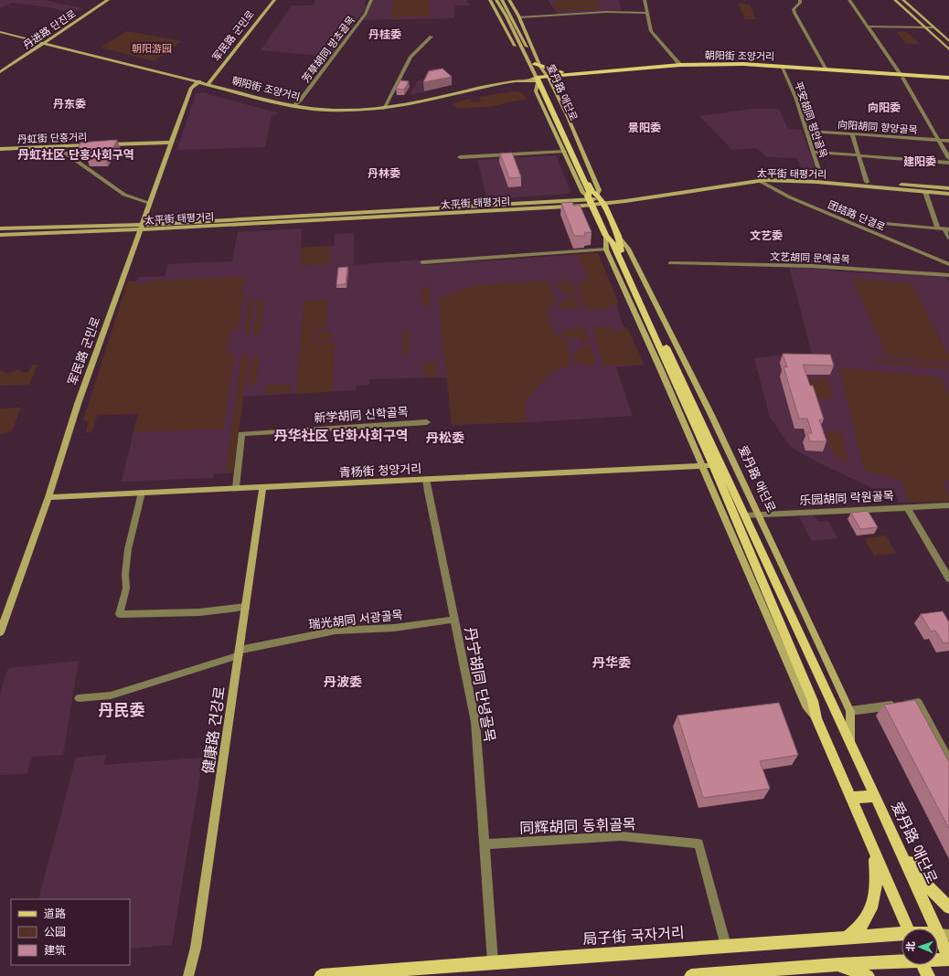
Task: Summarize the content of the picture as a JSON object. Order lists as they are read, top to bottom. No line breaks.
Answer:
{"streets":{"main road":["朝阳街 조양거리","爱丹路 애단로","局子街 국자거리"],"street":["丹进路 단진로","军民路 군민로","芳草胡同 방초골목","平安胡同 평안골목","向阳胡同 향양골목","丹虹街 단홍거리","太平街 태평거리","团结路 단결로","文艺胡同 문예골목","新学胡同 신학골목","青杨街 청양거리","乐园胡同 락원골목","瑞光胡同 서광골목","丹宁胡同 단녕골목","健康路 건강로","同辉胡同 동휘골목"]},"crossings":[["丹进路 단진로","朝阳街 조양거리"],["军民路 군민로","朝阳街 조양거리"],["军民路 군민로","太平街 태평거리"],["军民路 군민로","青杨街 청양거리"],["芳草胡同 방초골목","朝阳街 조양거리"],["朝阳街 조양거리","爱丹路 애단로"],["朝阳街 조양거리","平安胡同 평안골목"],["爱丹路 애단로","太平街 태평거리"],["爱丹路 애단로","青杨街 청양거리"],["爱丹路 애단로","乐园胡同 락원골목"],["平安胡同 평안골목","向阳胡同 향양골목"],["平安胡同 평안골목","太平街 태평거리"],["太平街 태평거리","团结路 단결로"],["新学胡同 신학골목","青杨街 청양거리"],["青杨街 청양거리","丹宁胡同 단녕골목"],["青杨街 청양거리","健康路 건강로"],["瑞光胡同 서광골목","丹宁胡同 단녕골목"],["瑞光胡同 서광골목","健康路 건강로"],["丹宁胡同 단녕골목","同辉胡同 동휘골목"],["丹宁胡同 단녕골목","局子街 국자거리"],["同辉胡同 동휘골목","局子街 국자거리"]],"districts":["丹桂委","丹东委","向阳委","景阳委","丹虹社区 단홍사회구역","建阳委","丹林委","文艺委","丹华社区 단화사회구역","丹松委","丹华委","丹波委","丹民委"],"parks":["朝阳游园"],"legend":["道路","公园","建筑"],"north":"left"}
